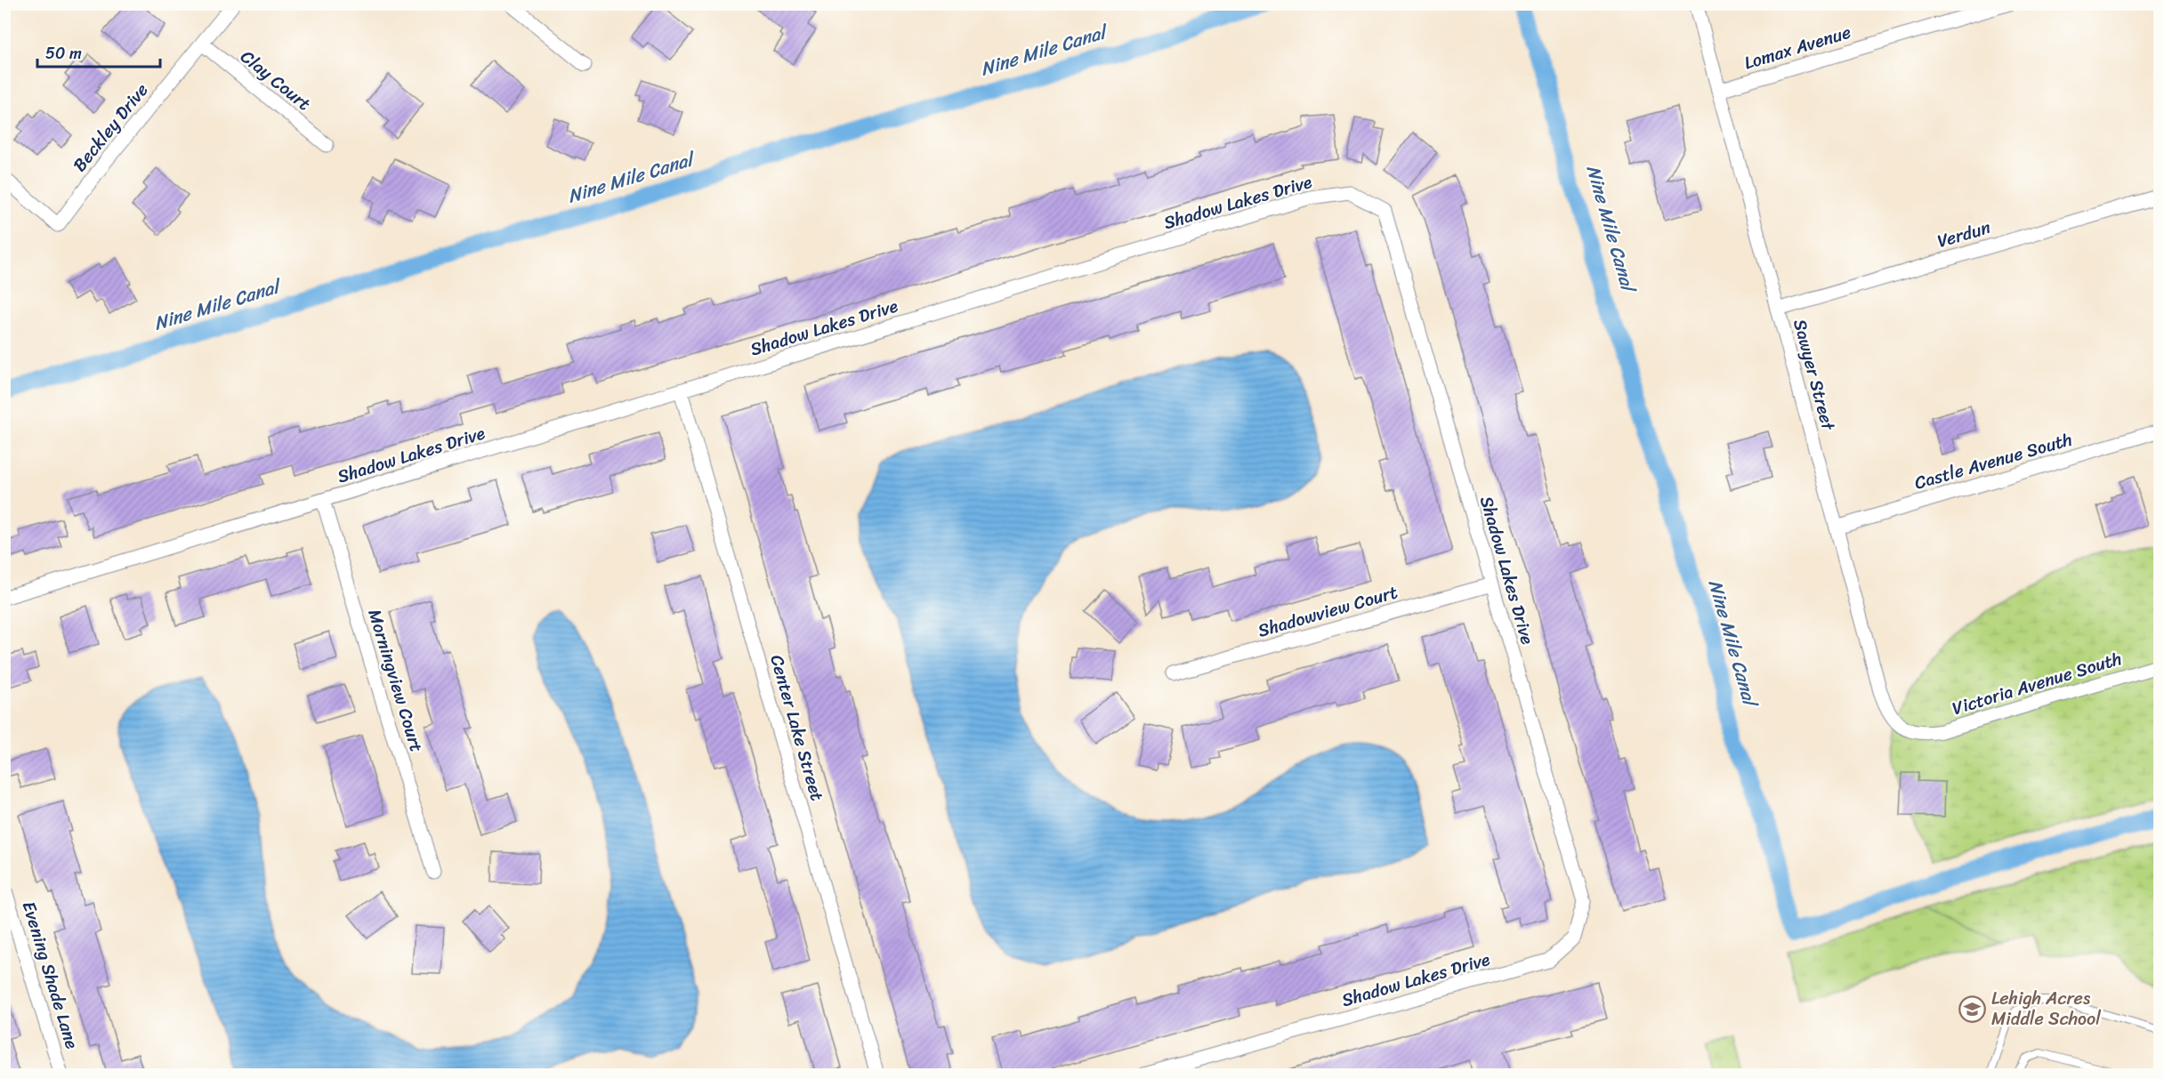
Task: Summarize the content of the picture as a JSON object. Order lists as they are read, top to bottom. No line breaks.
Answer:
{"streets":{"street":["Lomax Avenue","Clay Court","Beckley Drive","Shadow Lakes Drive","Verdun","Sawyer Street","Castle Avenue South","Shadowview Court","Morningview Court","Victoria Avenue South","Center Lake Street","Evening Shade Lane"]},"crossings":[["Lomax Avenue","Sawyer Street"],["Clay Court","Beckley Drive"],["Shadow Lakes Drive","Shadowview Court"],["Shadow Lakes Drive","Morningview Court"],["Shadow Lakes Drive","Center Lake Street"],["Verdun","Sawyer Street"],["Sawyer Street","Castle Avenue South"],["Sawyer Street","Victoria Avenue South"]],"water":["Nine Mile Canal"],"places":{"school or university":["Lehigh Acres Middle School"]},"scale_bar":"50 m"}
